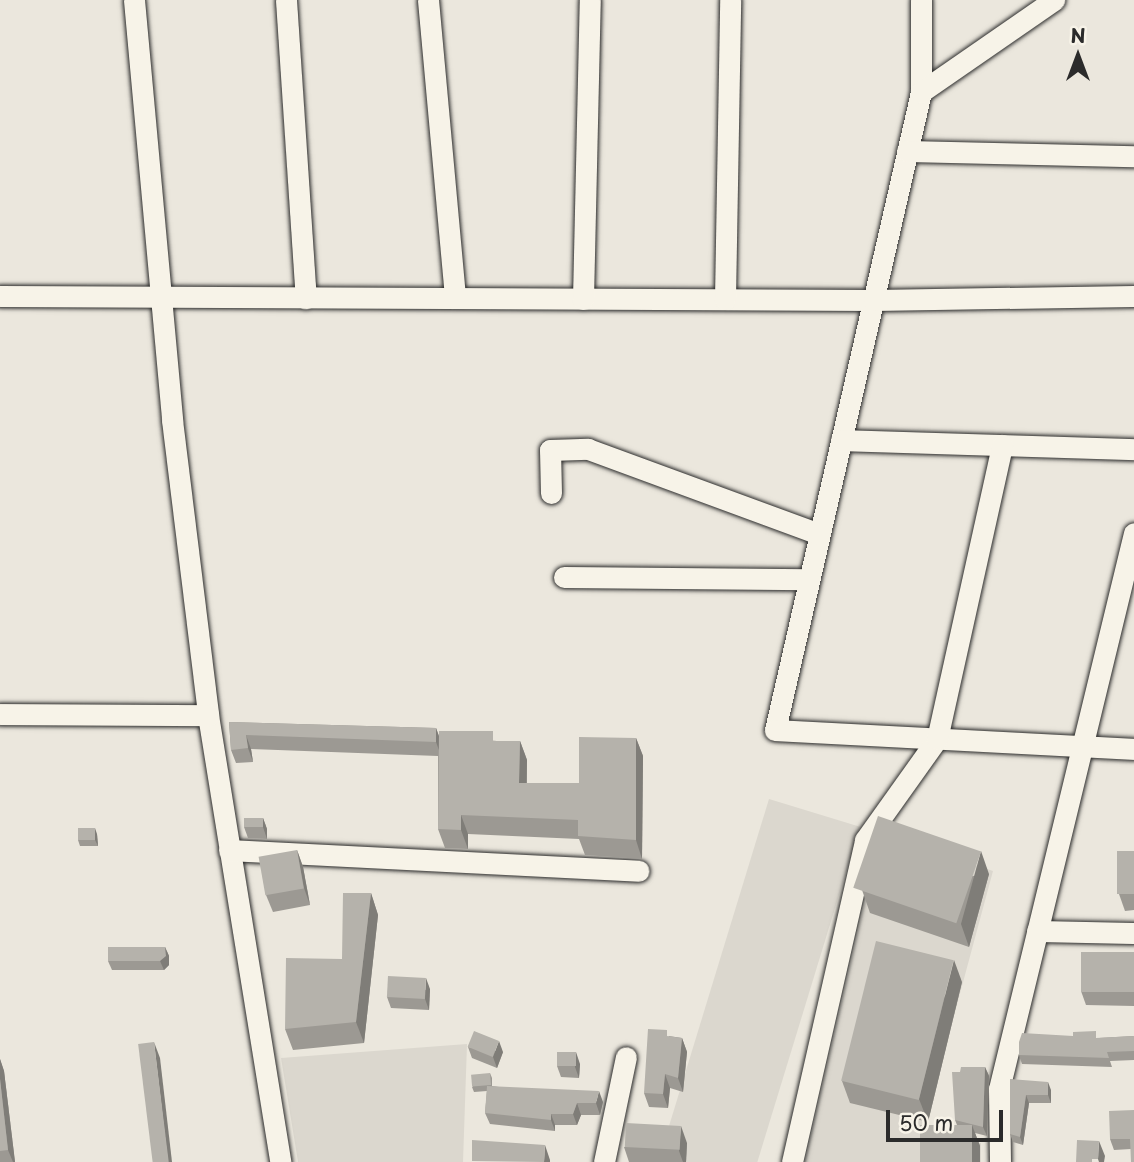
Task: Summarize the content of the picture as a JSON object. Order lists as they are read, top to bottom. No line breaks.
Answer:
{"scale_bar":"50 m","north":"top"}
